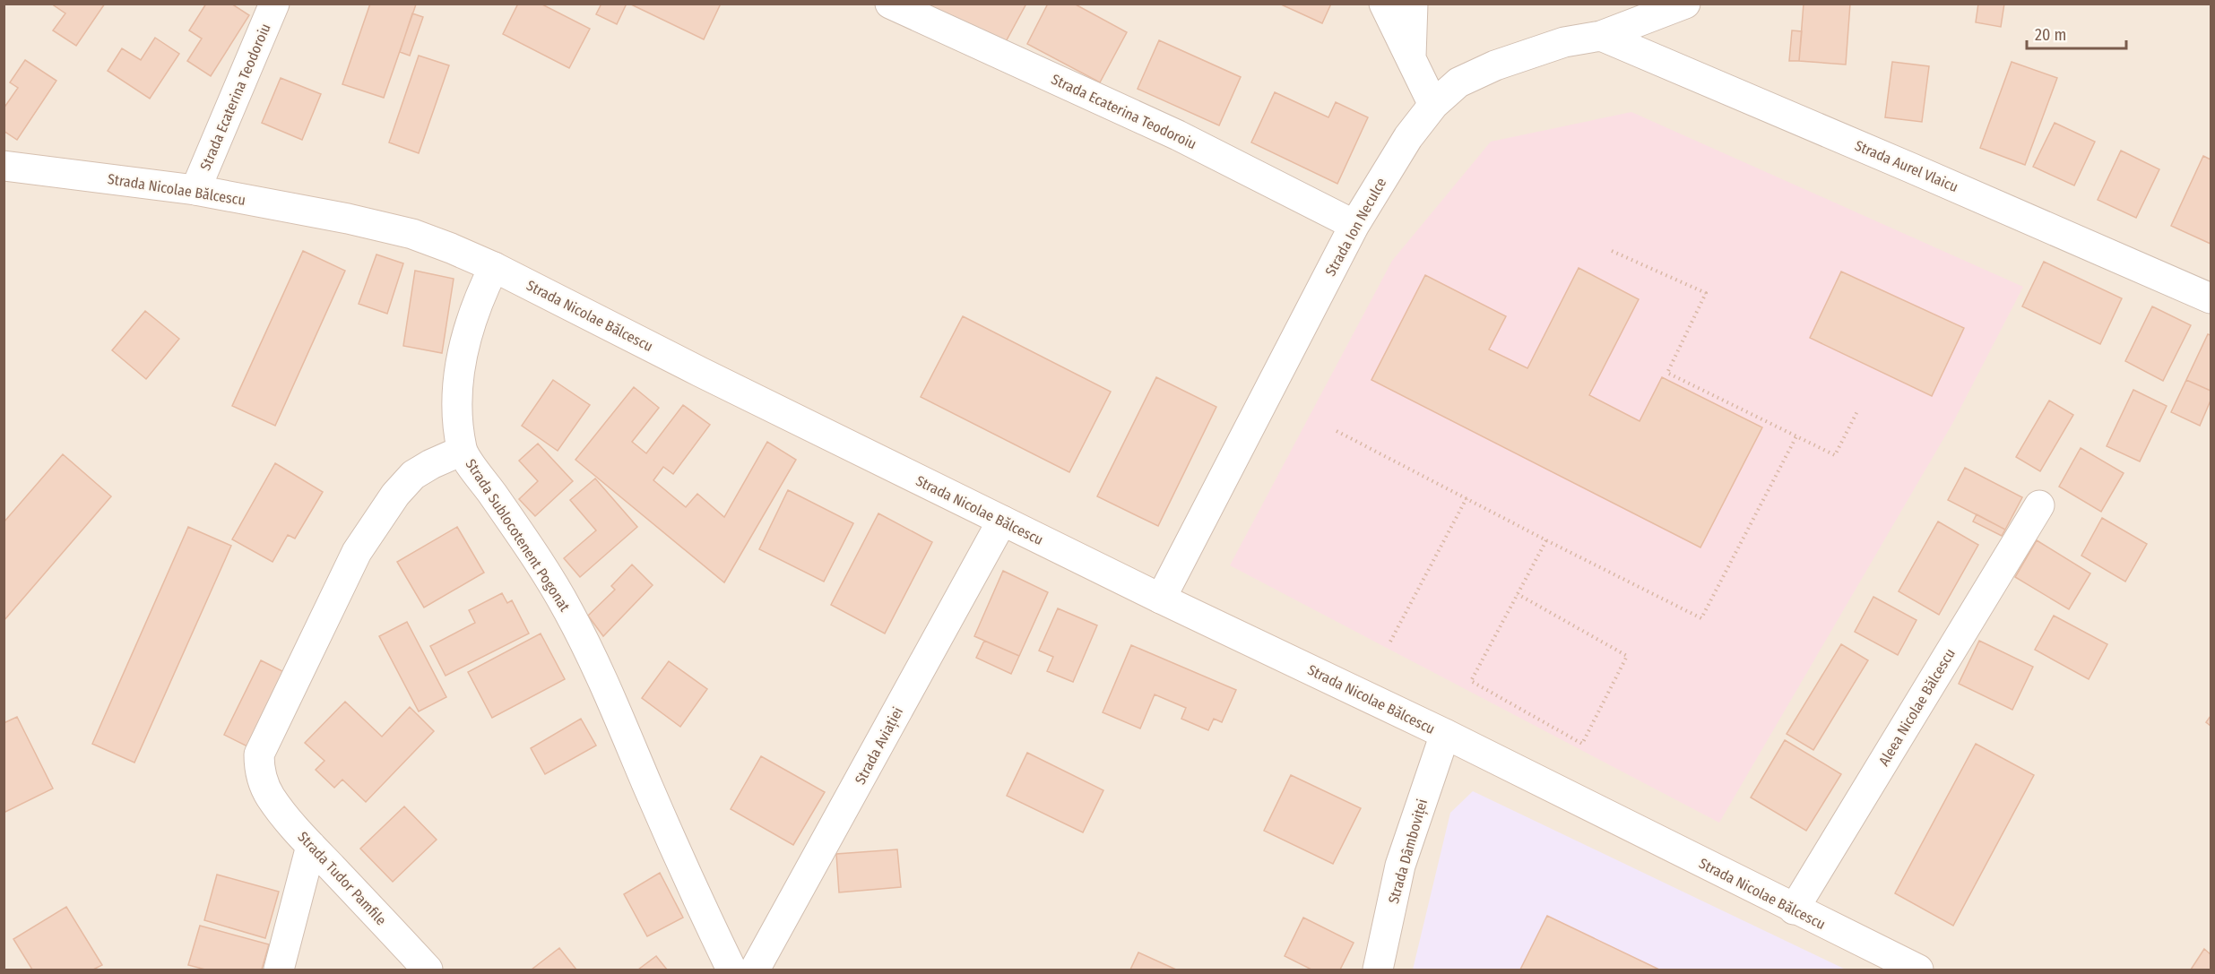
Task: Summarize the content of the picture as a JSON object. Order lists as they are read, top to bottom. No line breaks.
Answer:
{"streets":{"street":["Strada Ecaterina Teodoroiu","Strada Aurel Vlaicu","Strada Nicolae Bălcescu","Strada Ion Neculce","Strada Sublocotenent Pogonat","Aleea Nicolae Bălcescu","Strada Aviației","Strada Dâmboviței","Strada Tudor Pamfile"]},"crossings":[["Strada Ecaterina Teodoroiu","Strada Nicolae Bălcescu"],["Strada Ecaterina Teodoroiu","Strada Ion Neculce"],["Strada Aurel Vlaicu","Strada Ion Neculce"],["Strada Nicolae Bălcescu","Strada Ion Neculce"],["Strada Nicolae Bălcescu","Strada Sublocotenent Pogonat"],["Strada Nicolae Bălcescu","Aleea Nicolae Bălcescu"],["Strada Nicolae Bălcescu","Strada Aviației"],["Strada Nicolae Bălcescu","Strada Dâmboviței"],["Strada Sublocotenent Pogonat","Strada Tudor Pamfile"]],"scale_bar":"20 m"}
